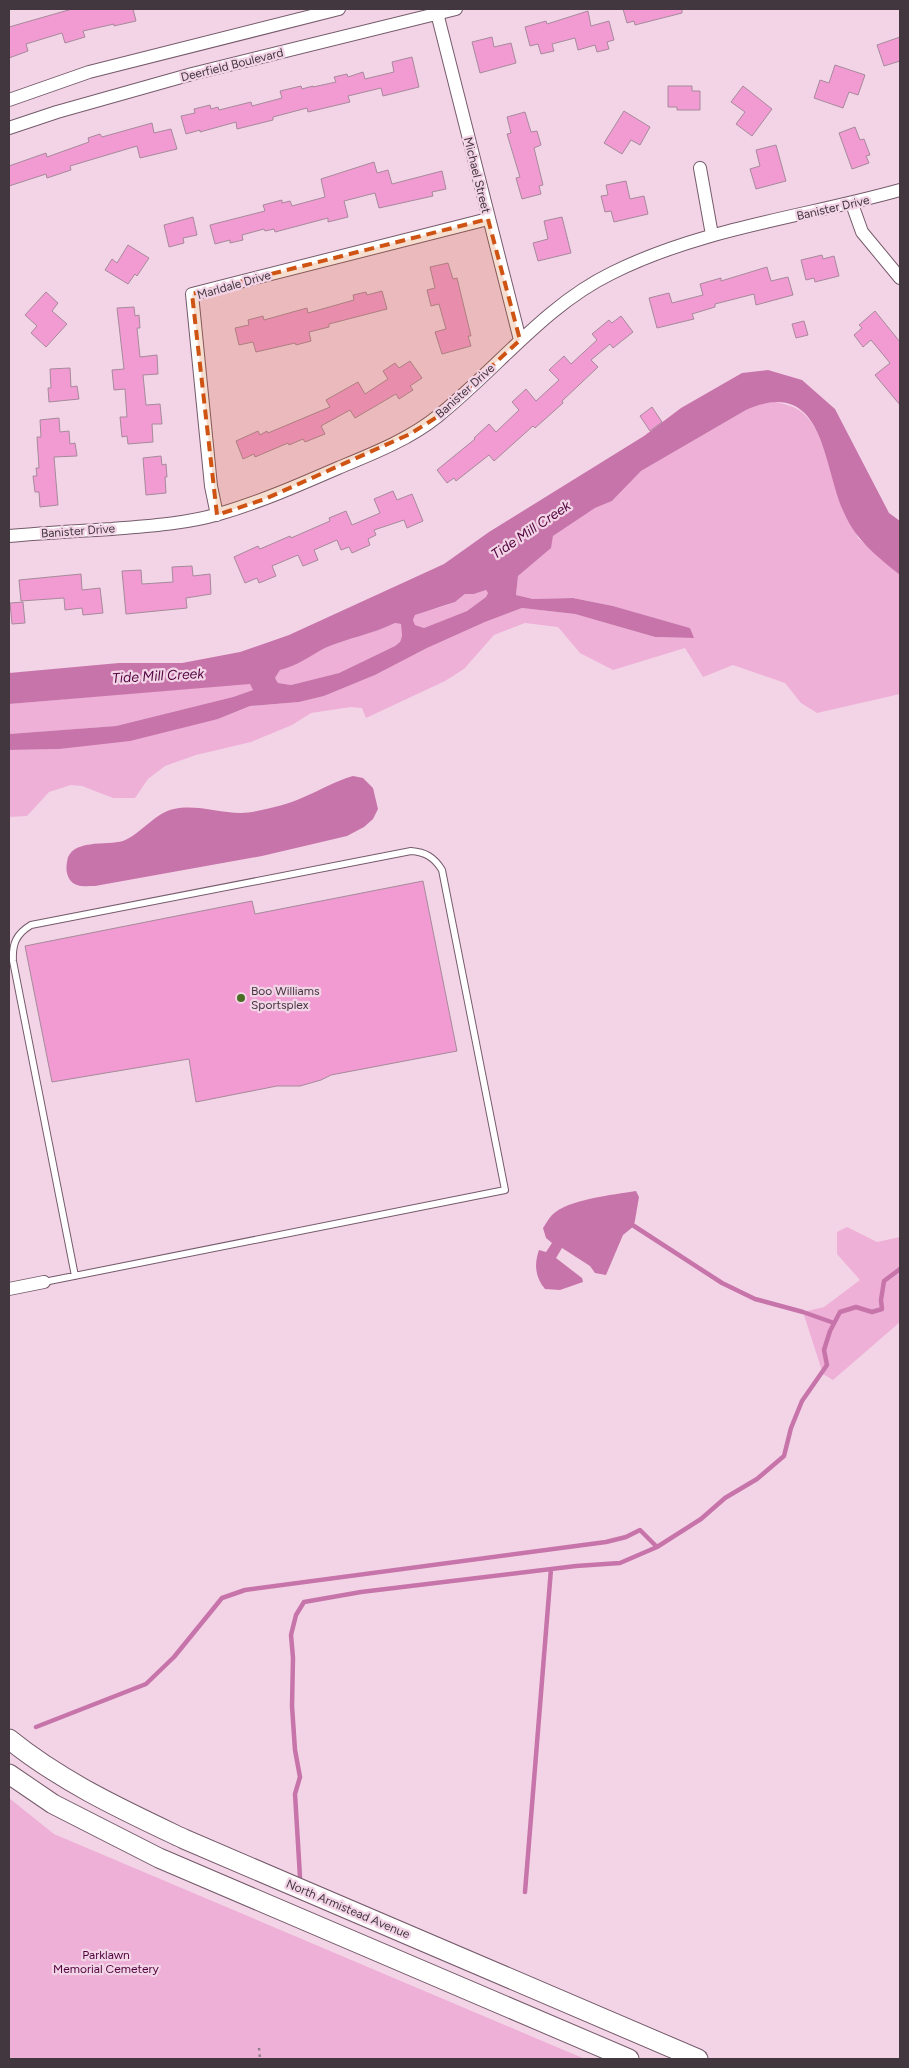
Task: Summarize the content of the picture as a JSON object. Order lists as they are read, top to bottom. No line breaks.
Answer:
{"streets":{"main road":["North Armistead Avenue"],"street":["Deerfield Boulevard","Michael Street","Banister Drive","Marldale Drive"]},"crossings":[["Deerfield Boulevard","Michael Street"],["Michael Street","Banister Drive"],["Michael Street","Marldale Drive"],["Banister Drive","Marldale Drive"]],"water":["Tide Mill Creek"],"parks":["Parklawn Memorial Cemetery"],"places":["Boo Williams Sportsplex"]}
